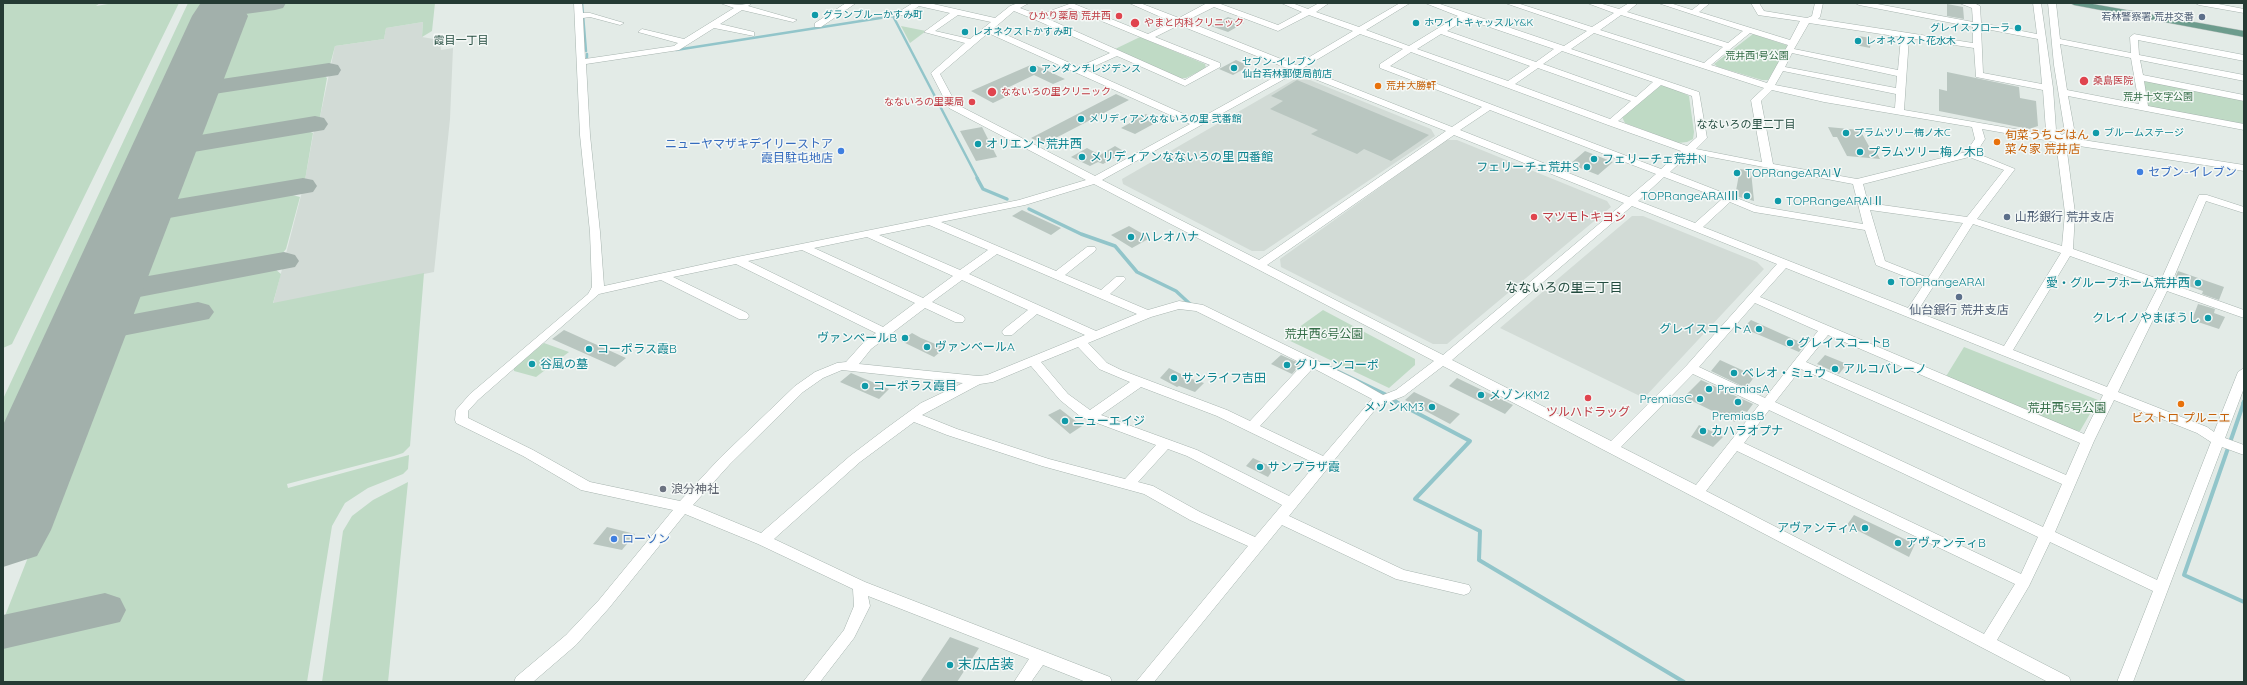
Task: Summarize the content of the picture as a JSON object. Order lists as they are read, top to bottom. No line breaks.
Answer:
{"districts":["霞目一丁目","なないろの里二丁目","なないろの里三丁目"],"parks":["荒井西1号公園","荒井十文字公園","荒井西6号公園","荒井西5号公園"],"places":["グランブルーかすみ町","ひかり薬局 荒井西","若林警察署 荒井交番","やまと内科クリニック","ホワイトキャッスルY&K","グレイスフローラ","レオネクストかすみ町","レオネクスト花水木","セブン-イレブン 仙台若林郵便局前店","アンダンチレジデンス","桑島医院","荒井大勝軒","なないろの里クリニック","なないろの里薬局","メリディアンなないろの里 弐番館","プラムツリー梅ノ木C","ブルームステージ","旬菜うちごはん 菜々家 荒井店","オリエント荒井西","ニューヤマザキデイリーストア 霞目駐屯地店","プラムツリー梅ノ木B","メリディアンなないろの里 四番館","フェリーチェ荒井N","フェリーチェ荒井S","セブン-イレブン","TOPRangeARAIⅤ","TOPRangeARAIⅢ","TOPRangeARAIⅡ","マツモトキヨシ","山形銀行 荒井支店","ハレオハナ","TOPRangeARAI","愛・グループホーム荒井西","仙台銀行 荒井支店","クレイノやまぼうし","グレイスコートA","ヴァンベールB","グレイスコートB","ヴァンベールA","コーポラス霞B","谷風の墓","グリーンコーポ","アルコバレーノ","ベレオ・ミュウ","サンライフ吉田","コーポラス霞目","PremiasA","メゾンKM2","ツルハドラッグ","PremiasC","PremiasB","ビストロ プルニエ","メゾンKM3","ニューエイジ","カハラオプナ","サンプラザ霞","浪分神社","アヴァンティA","ローソン","アヴァンティB","末広店装"]}
